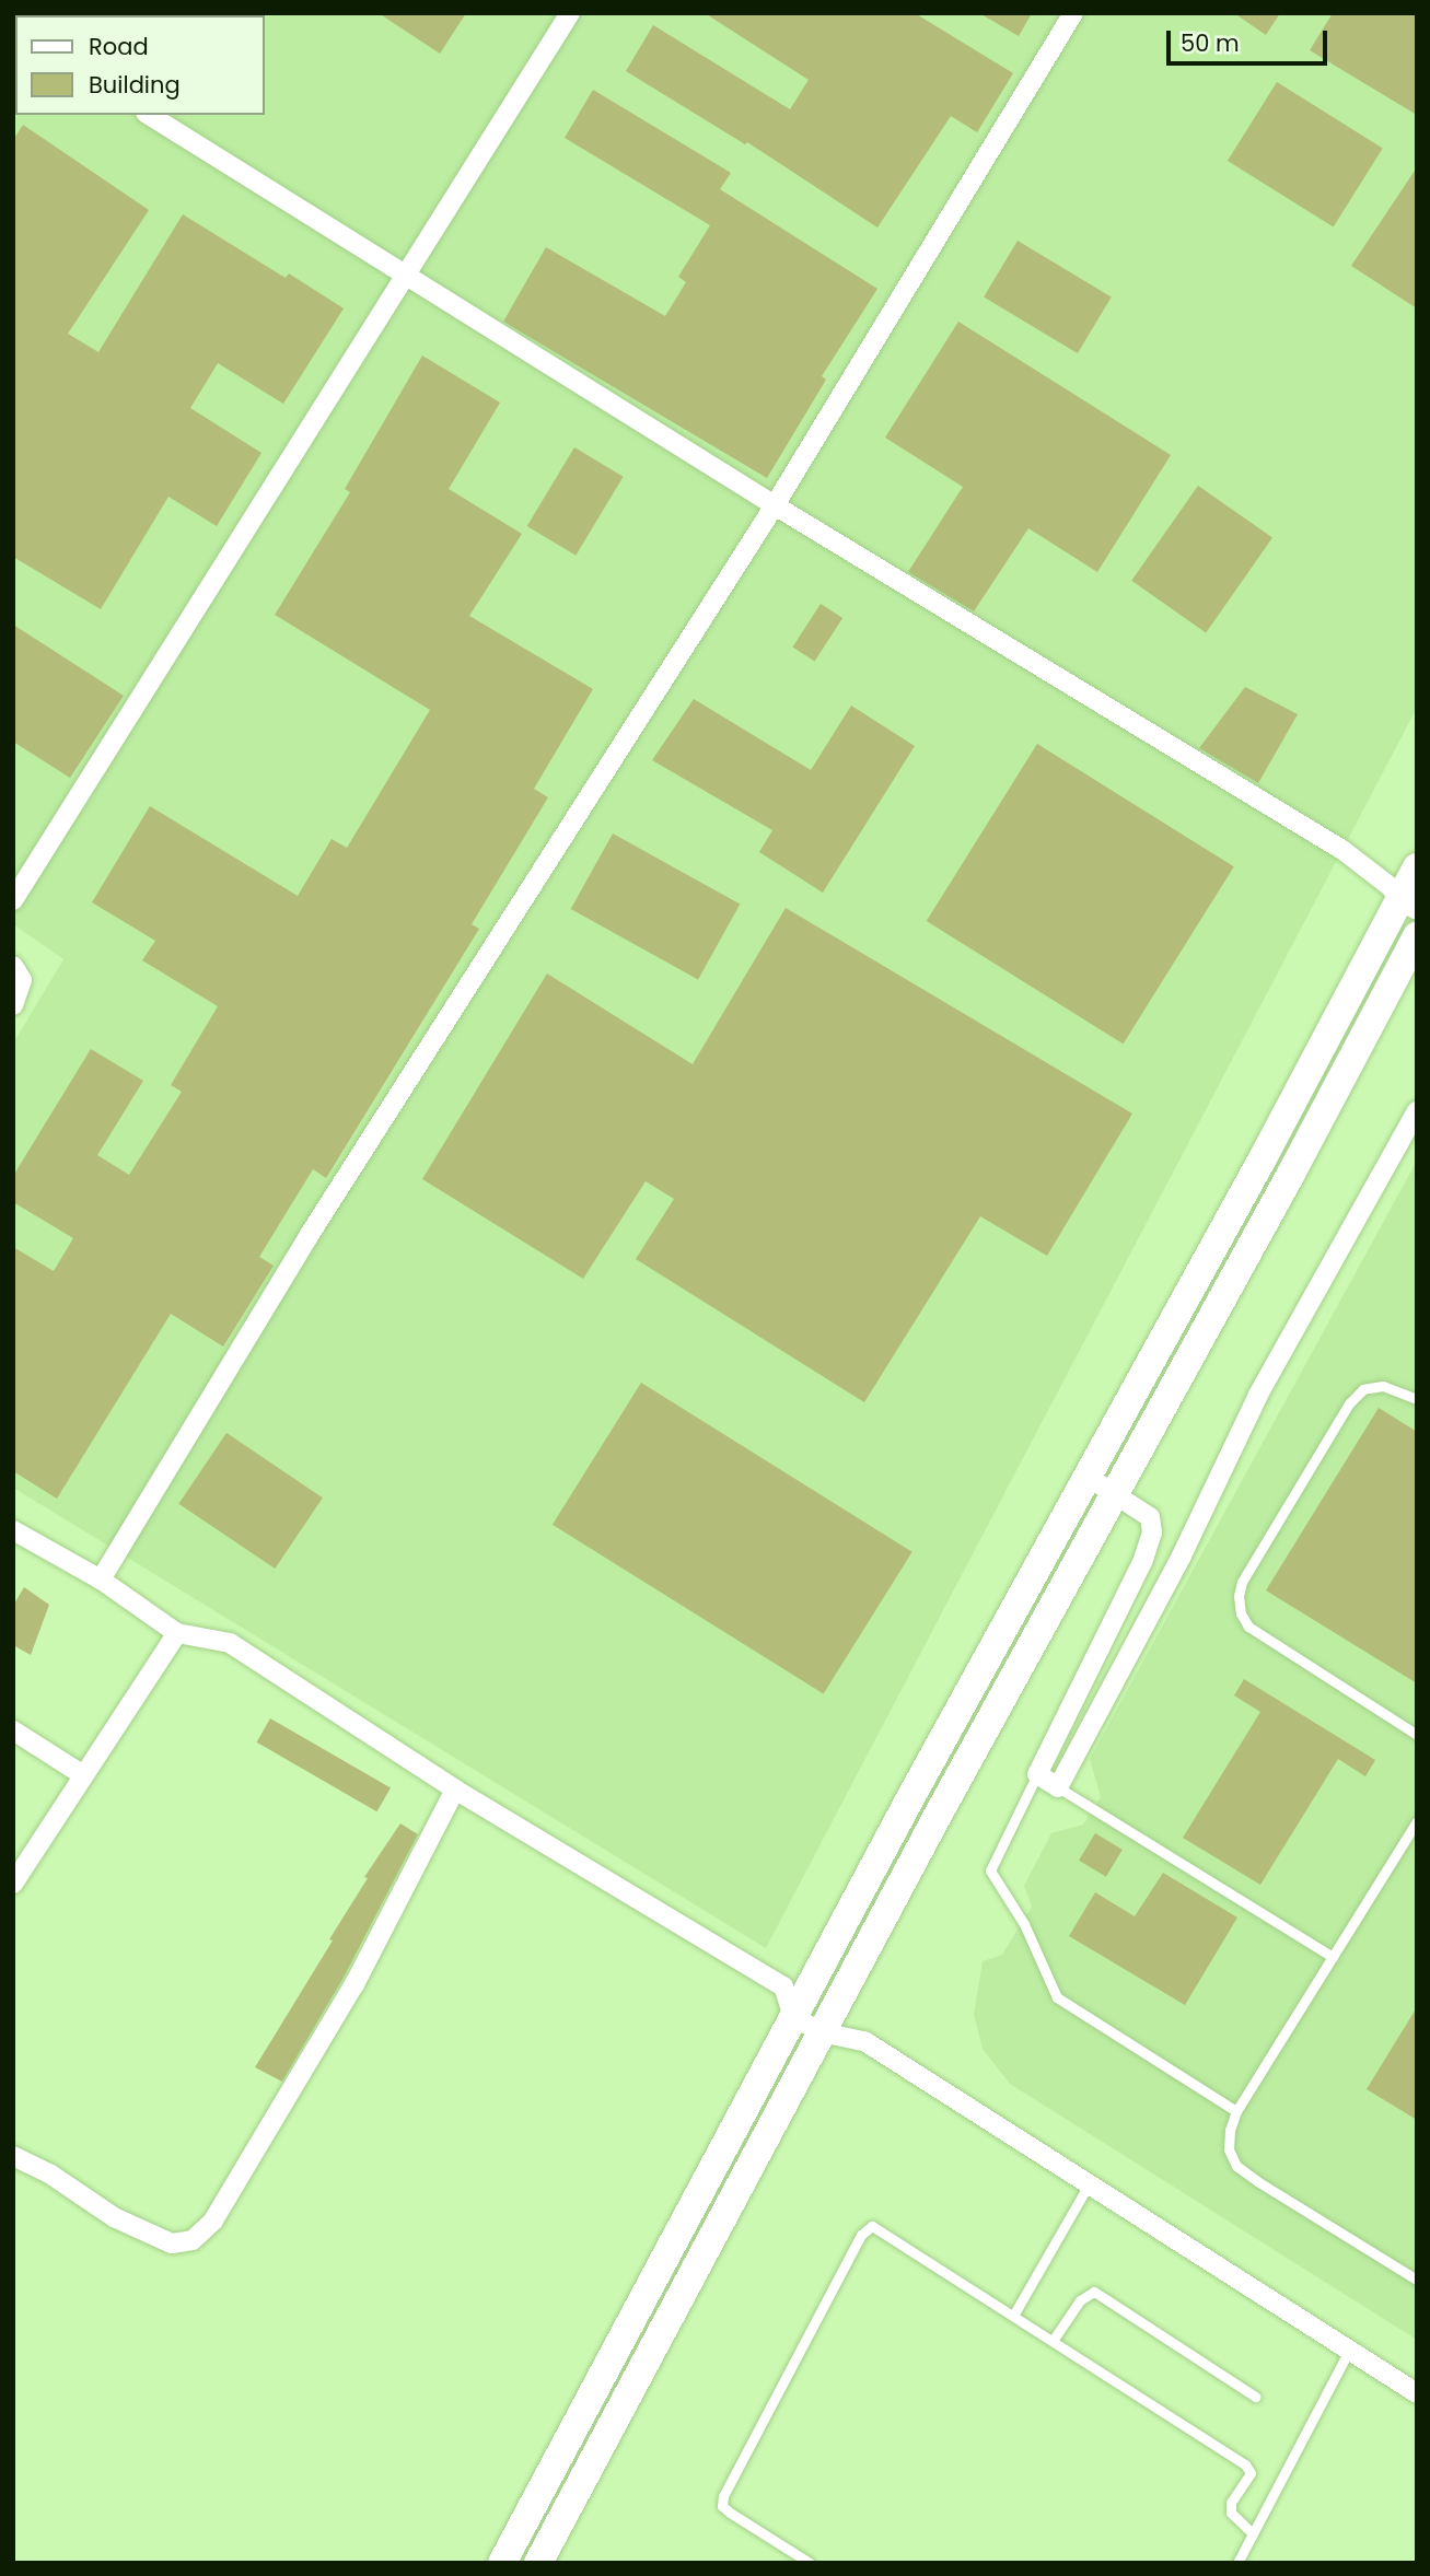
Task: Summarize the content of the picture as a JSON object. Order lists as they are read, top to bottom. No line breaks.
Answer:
{"legend":["Road","Building"],"scale_bar":"50 m"}
